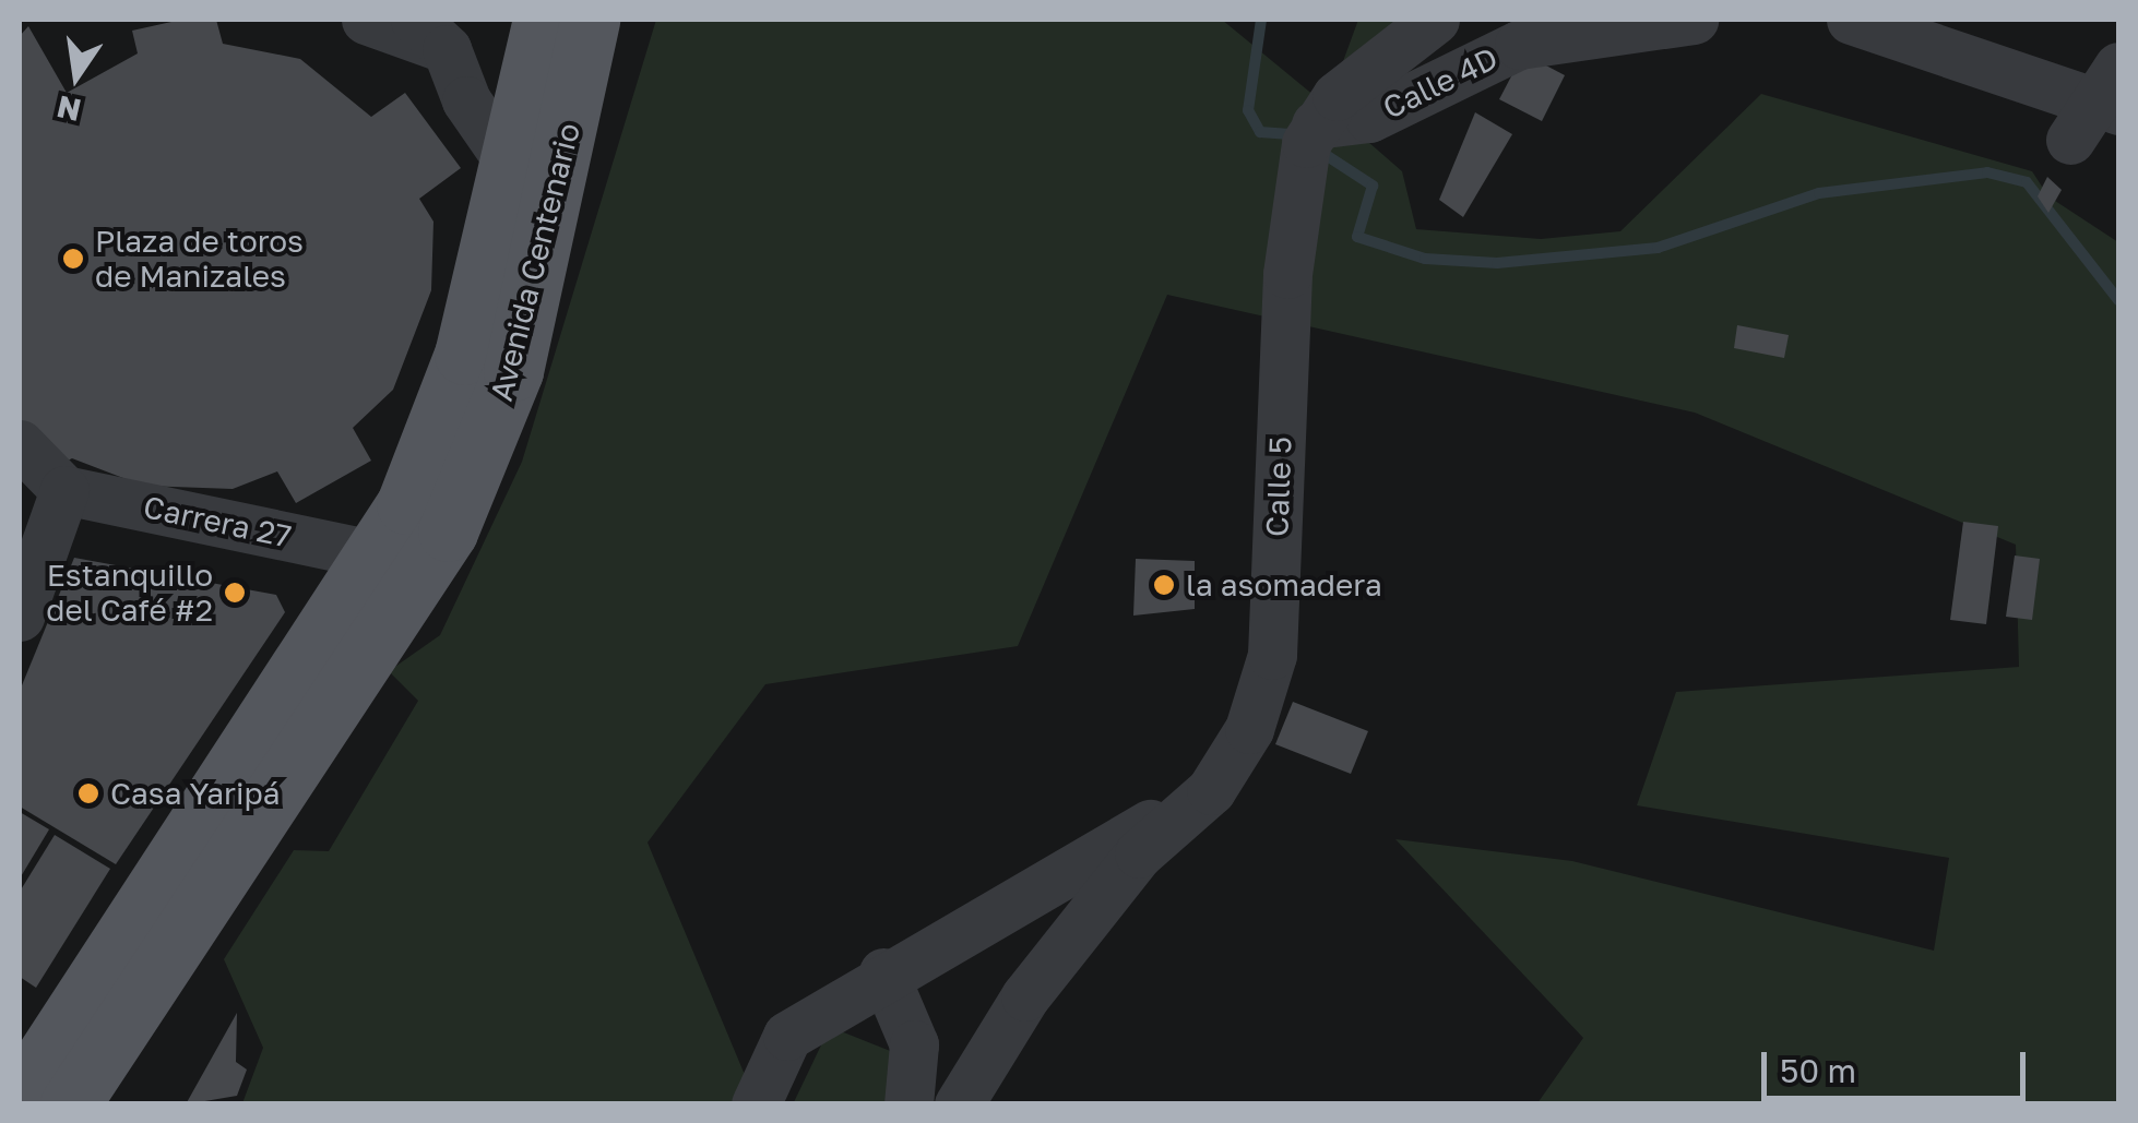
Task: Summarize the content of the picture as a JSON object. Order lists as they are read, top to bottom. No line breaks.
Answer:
{"streets":{"main road":["Avenida Centenario"],"street":["Calle 4D","Calle 5","Carrera 27"]},"crossings":[["Calle 4D","Calle 5"],["Avenida Centenario","Carrera 27"]],"places":["Plaza de toros de Manizales","la asomadera","Estanquillo del Café #2","Casa Yaripá"],"scale_bar":"50 m","north":"bottom"}
